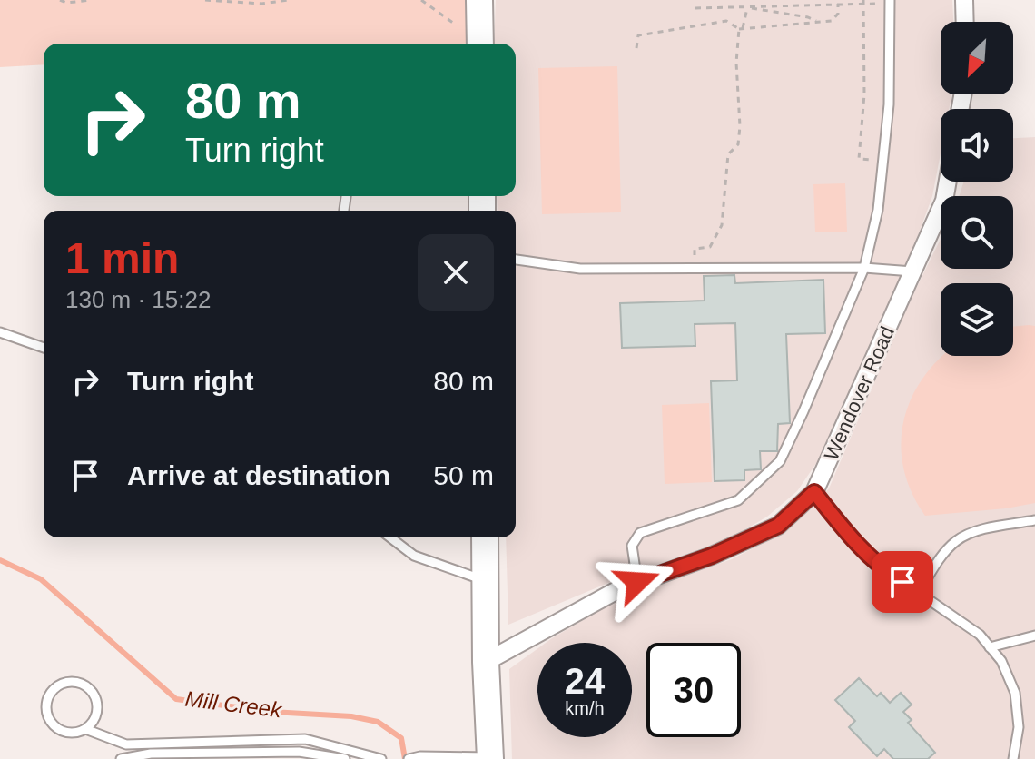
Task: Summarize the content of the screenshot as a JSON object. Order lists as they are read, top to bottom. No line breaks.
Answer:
{"streets":{"street":["Wendover Road"]},"water":["Mill Creek"],"north":"bottom left","page":{"turn":["80 m","Turn right"],"heading":["1 min","130 m · 15:22"],"list":[{"name":"Turn right","value":"80 m"},{"name":"Arrive at destination","value":"50 m"}],"speed":"24 km/h","limit":"30"}}
